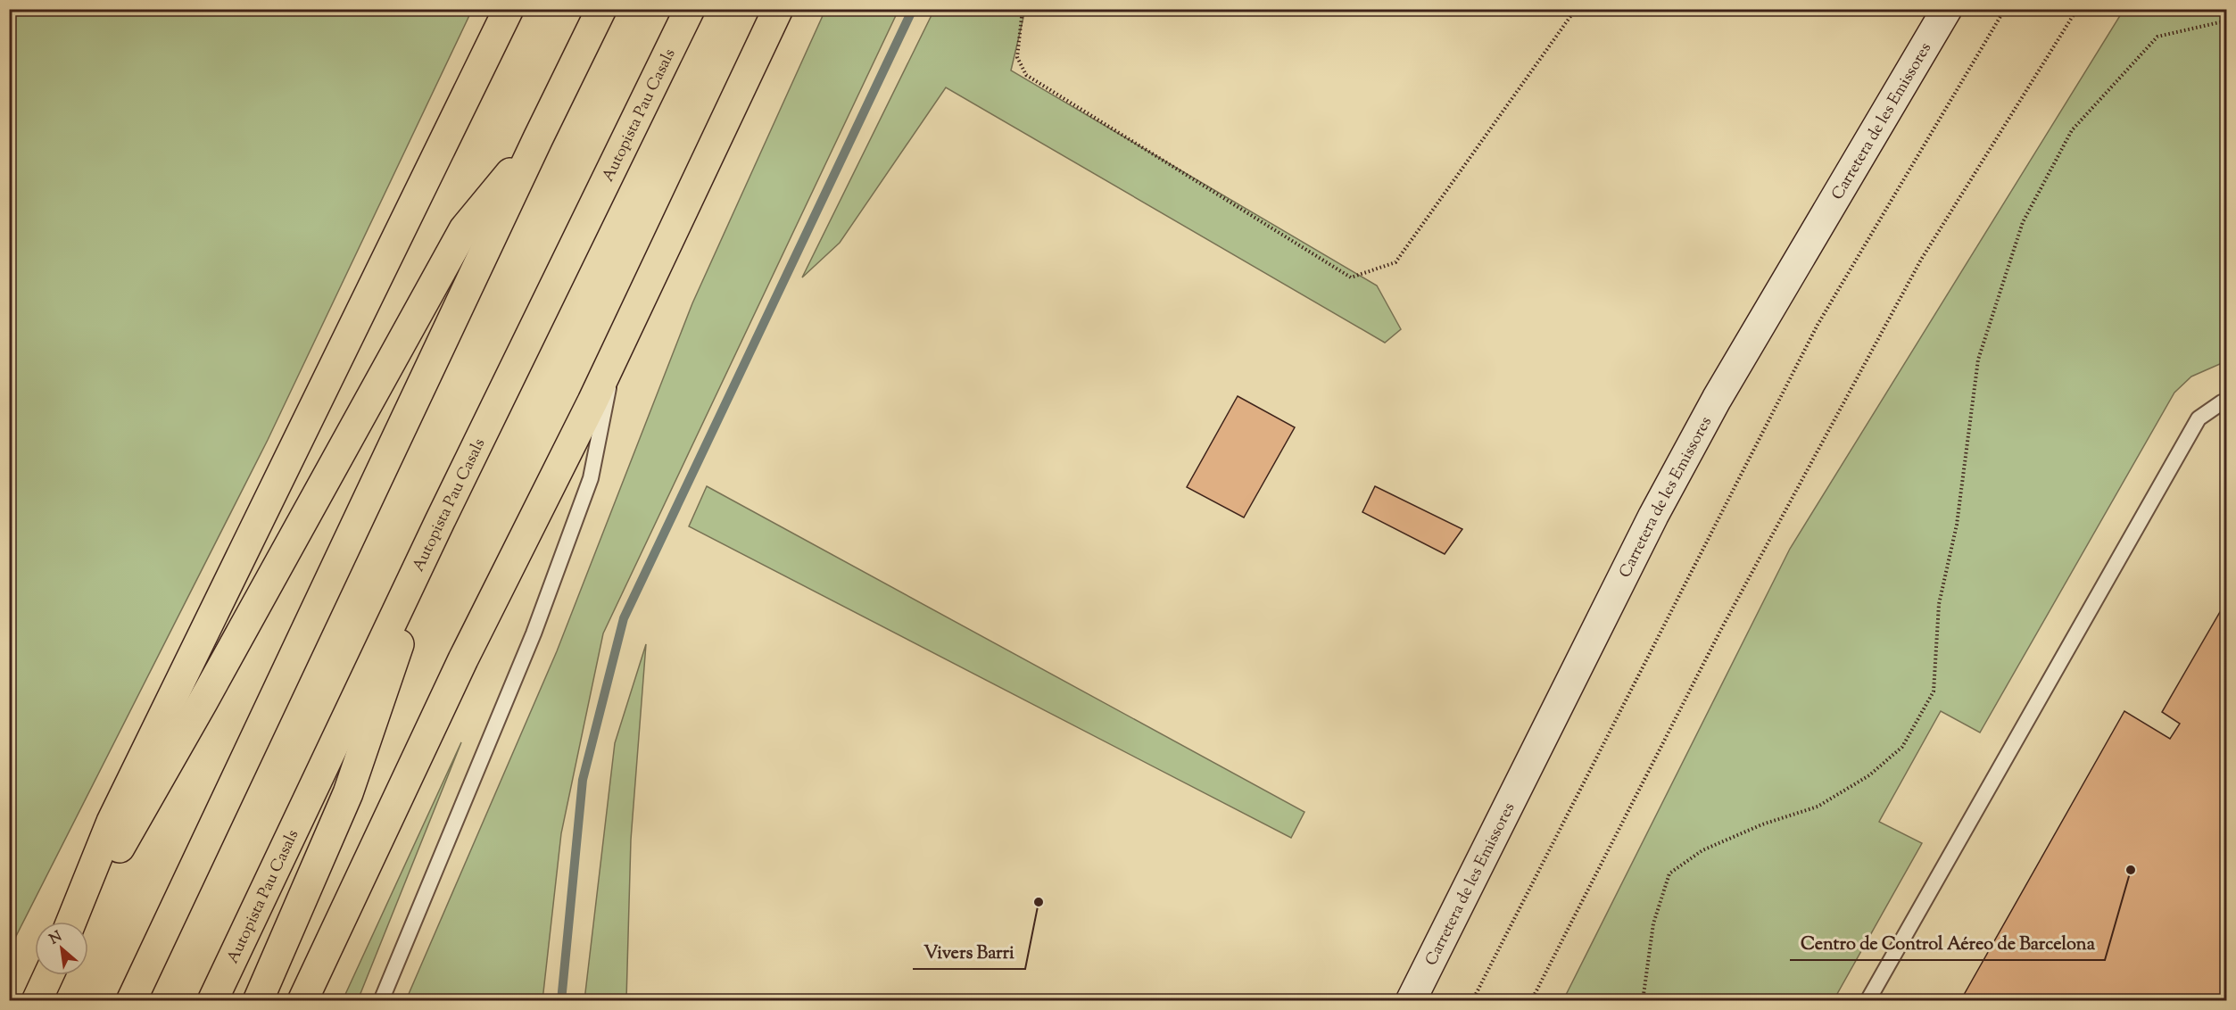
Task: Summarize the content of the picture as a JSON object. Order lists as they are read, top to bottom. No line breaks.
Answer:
{"streets":{"highway":["Autopista Pau Casals"],"street":["Carretera de les Emissores"]},"places":["Centro de Control Aéreo de Barcelona","Vivers Barri"],"north":"top left"}
